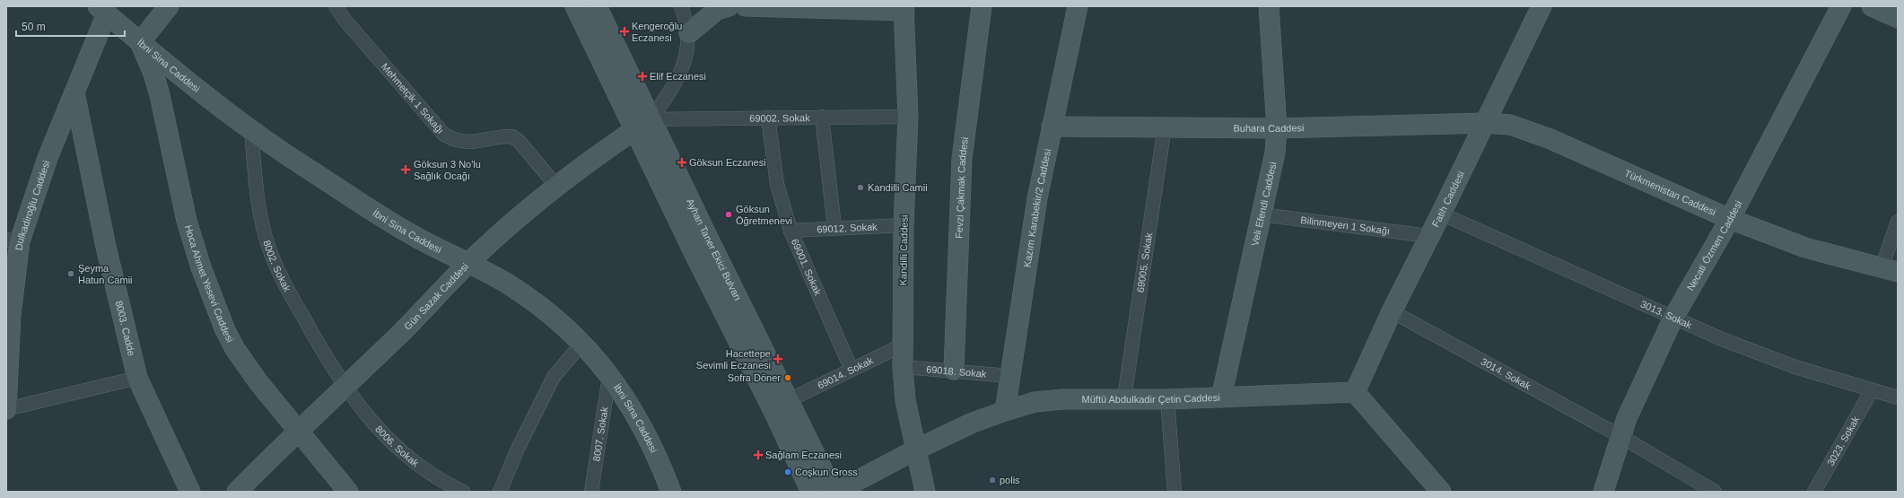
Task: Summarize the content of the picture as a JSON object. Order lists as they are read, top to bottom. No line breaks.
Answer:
{"streets":{"street":["İbni Sina Caddesi","Mehmetçik 1 Sokağı","69002. Sokak","Buhara Caddesi","Fevzi Çakmak Caddesi","Türkmenistan Caddesi","Fatih Caddesi","Veli Efendi Caddesi","Dulkadiroğlu Caddesi","Kazım Karabekir/2 Caddesi","Bilinmeyen 1 Sokağı","69012. Sokak","Necati Özmen Caddesi","Ayhan Taner Ekici Bulvarı","Kandilli Caddesi","69005. Sokak","8002. Sokak","69001. Sokak","Hoca Ahmet Yesevi Caddesi","Gün Sazak Caddesi","3013. Sokak","8003. Cadde","69018. Sokak","69014. Sokak","3014. Sokak","Müftü Abdulkadir Çetin Caddesi","8007. Sokak","3023. Sokak","8006. Sokak"]},"crossings":[["İbni Sina Caddesi","Dulkadiroğlu Caddesi"],["İbni Sina Caddesi","8002. Sokak"],["İbni Sina Caddesi","Hoca Ahmet Yesevi Caddesi"],["İbni Sina Caddesi","Gün Sazak Caddesi"],["İbni Sina Caddesi","8007. Sokak"],["Mehmetçik 1 Sokağı","Gün Sazak Caddesi"],["69002. Sokak","Ayhan Taner Ekici Bulvarı"],["69002. Sokak","Kandilli Caddesi"],["69002. Sokak","69001. Sokak"],["69002. Sokak","Gün Sazak Caddesi"],["Buhara Caddesi","Türkmenistan Caddesi"],["Buhara Caddesi","Fatih Caddesi"],["Buhara Caddesi","Veli Efendi Caddesi"],["Buhara Caddesi","Kazım Karabekir/2 Caddesi"],["Buhara Caddesi","69005. Sokak"],["Fevzi Çakmak Caddesi","69018. Sokak"],["Türkmenistan Caddesi","Fatih Caddesi"],["Türkmenistan Caddesi","Necati Özmen Caddesi"],["Fatih Caddesi","Bilinmeyen 1 Sokağı"],["Fatih Caddesi","3013. Sokak"],["Fatih Caddesi","3014. Sokak"],["Fatih Caddesi","Müftü Abdulkadir Çetin Caddesi"],["Veli Efendi Caddesi","Bilinmeyen 1 Sokağı"],["Veli Efendi Caddesi","Müftü Abdulkadir Çetin Caddesi"],["Dulkadiroğlu Caddesi","8003. Cadde"],["Kazım Karabekir/2 Caddesi","69018. Sokak"],["Kazım Karabekir/2 Caddesi","Müftü Abdulkadir Çetin Caddesi"],["69012. Sokak","Kandilli Caddesi"],["69012. Sokak","69001. Sokak"],["Necati Özmen Caddesi","3013. Sokak"],["Necati Özmen Caddesi","3014. Sokak"],["Ayhan Taner Ekici Bulvarı","Gün Sazak Caddesi"],["Ayhan Taner Ekici Bulvarı","69014. Sokak"],["Ayhan Taner Ekici Bulvarı","Müftü Abdulkadir Çetin Caddesi"],["Kandilli Caddesi","69018. Sokak"],["Kandilli Caddesi","69014. Sokak"],["Kandilli Caddesi","Müftü Abdulkadir Çetin Caddesi"],["69005. Sokak","Müftü Abdulkadir Çetin Caddesi"],["8002. Sokak","Gün Sazak Caddesi"],["8002. Sokak","8006. Sokak"],["69001. Sokak","69014. Sokak"],["Hoca Ahmet Yesevi Caddesi","Gün Sazak Caddesi"],["Gün Sazak Caddesi","8006. Sokak"],["3013. Sokak","3023. Sokak"]],"places":{"health":["Kengeroğlu Eczanesi","Elif Eczanesi","Göksun Eczanesi","Göksun 3 No'lu Sağlık Ocağı","Hacettepe Sevimli Eczanesi","Sağlam Eczanesi"],"other":["Kandilli Camii","Göksun Öğretmenevi","Şeyma Hatun Camii","Sofra Döner","Coşkun Gross","polis"]},"scale_bar":"50 m"}
